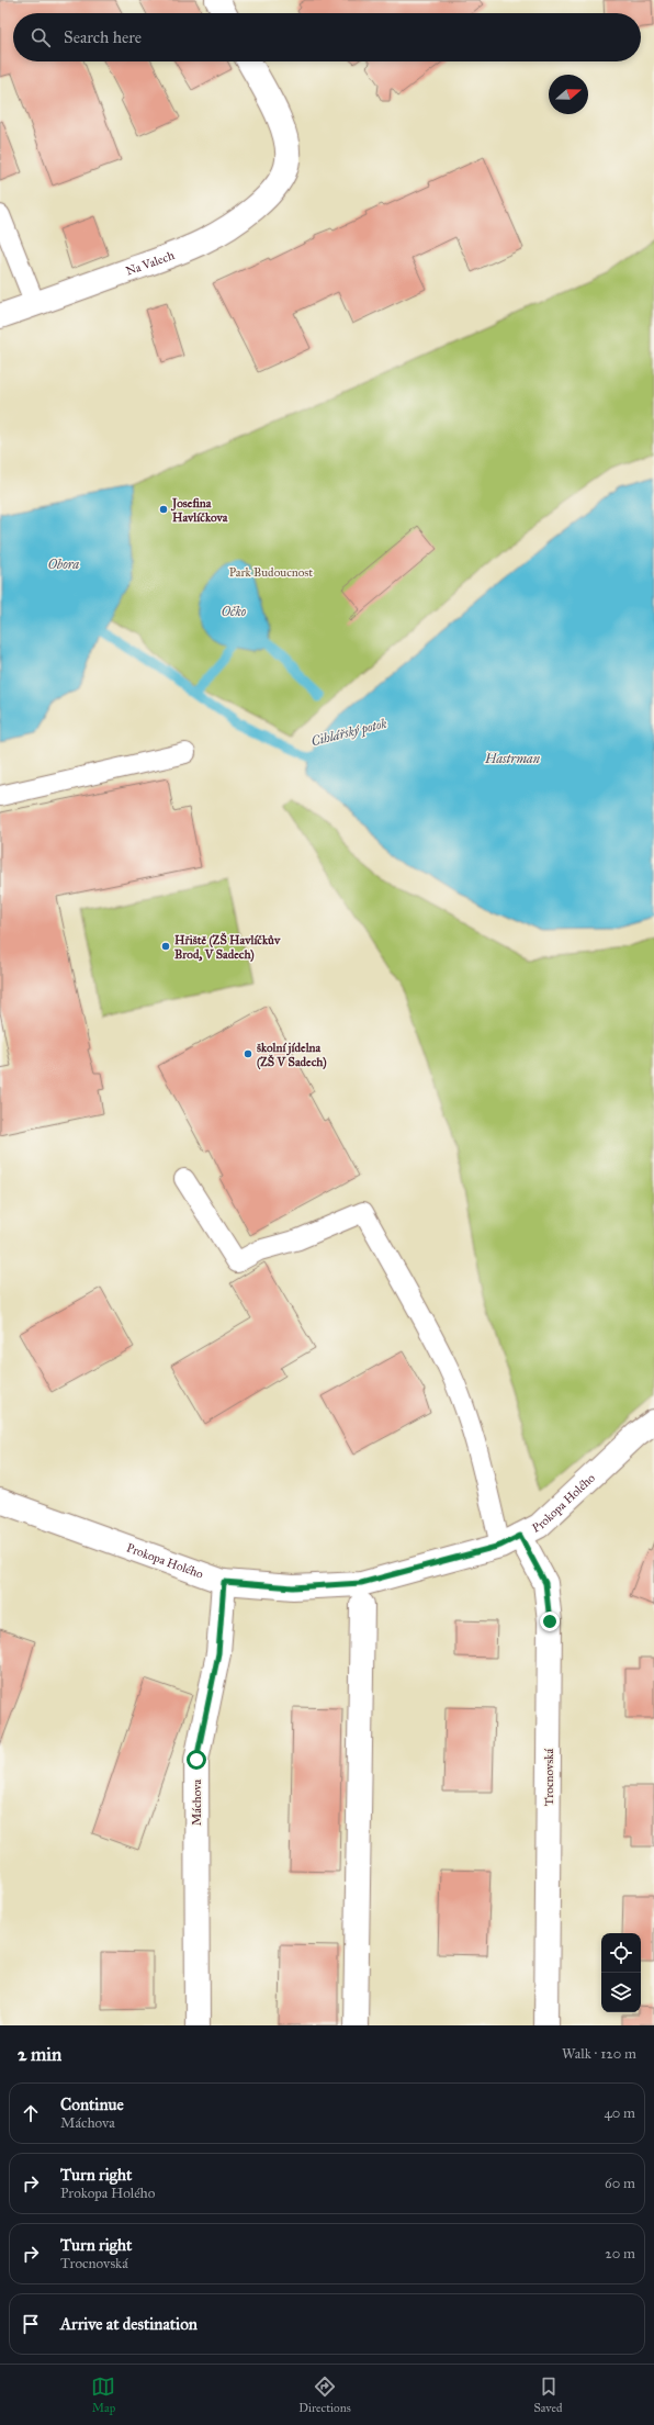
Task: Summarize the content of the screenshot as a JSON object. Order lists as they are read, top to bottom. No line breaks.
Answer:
{"streets":{"street":["Na Valech","Prokopa Holého","Trocnovská","Máchova"]},"crossings":[["Prokopa Holého","Trocnovská"],["Prokopa Holého","Máchova"]],"water":["Obora","Očko","Cihlářský potok","Hastrman"],"parks":["Park Budoucnost"],"places":["Josefina Havlíčkova","Hřiště (ZŠ Havlíčkův Brod, V Sadech)","školní jídelna (ZŠ V Sadech)"],"north":"right","page":{"search":"Search here","heading":["2 min","Walk · 120 m"],"list":[["Continue","Máchova","40 m"],["Turn right","Prokopa Holého","60 m"],["Turn right","Trocnovská","20 m"],"Arrive at destination"],"nav":["Map","Directions","Saved"]}}
